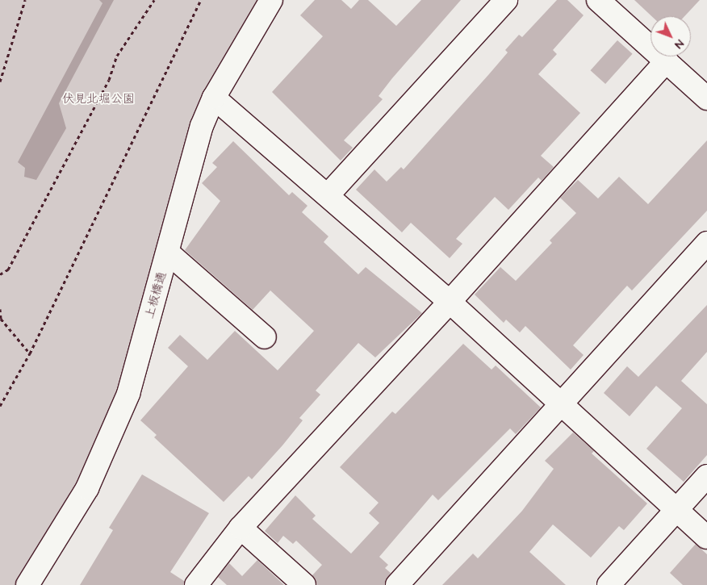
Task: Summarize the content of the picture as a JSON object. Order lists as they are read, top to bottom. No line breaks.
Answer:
{"streets":{"street":["上板橋通"]},"parks":["伏見北堀公園"],"north":"bottom right"}
